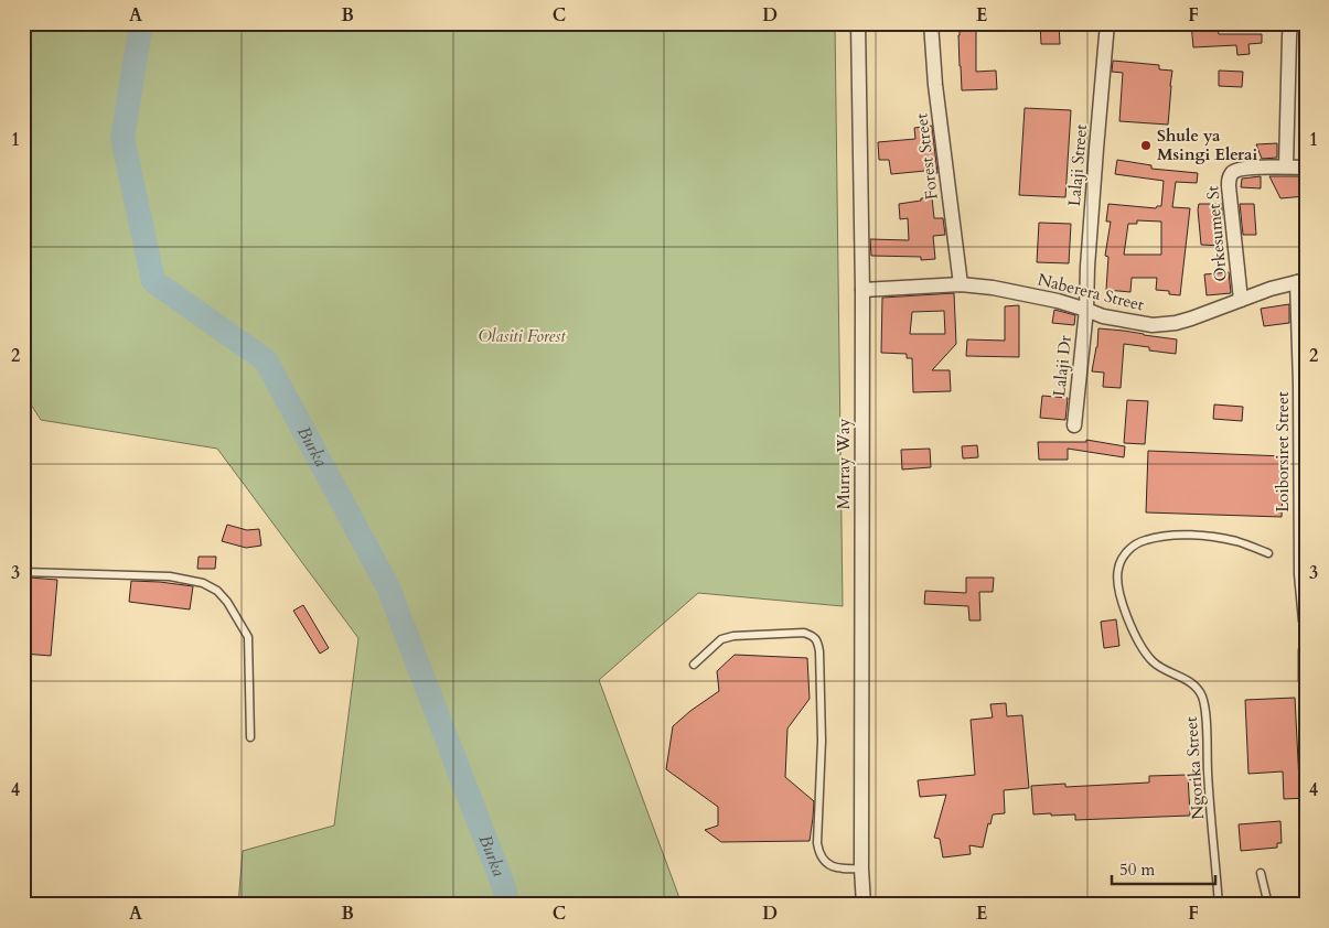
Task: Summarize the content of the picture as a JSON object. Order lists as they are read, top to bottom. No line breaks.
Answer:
{"streets":{"street":["Forest Street","Lalaji Street","Orkesumet St","Naberera Street","Lalaji Dr","Loiborsiret Street","Murray Way"],"lane":["Ngorika Street"]},"crossings":[["Forest Street","Naberera Street"],["Lalaji Street","Naberera Street"],["Lalaji Street","Lalaji Dr"],["Orkesumet St","Naberera Street"],["Naberera Street","Lalaji Dr"],["Naberera Street","Loiborsiret Street"],["Naberera Street","Murray Way"]],"water":["Burka"],"parks":["Olasiti Forest"],"places":["Shule ya Msingi Elerai"],"scale_bar":"50 m","grid":{"columns":["A","B","C","D","E","F"],"rows":["1","2","3","4"]}}
